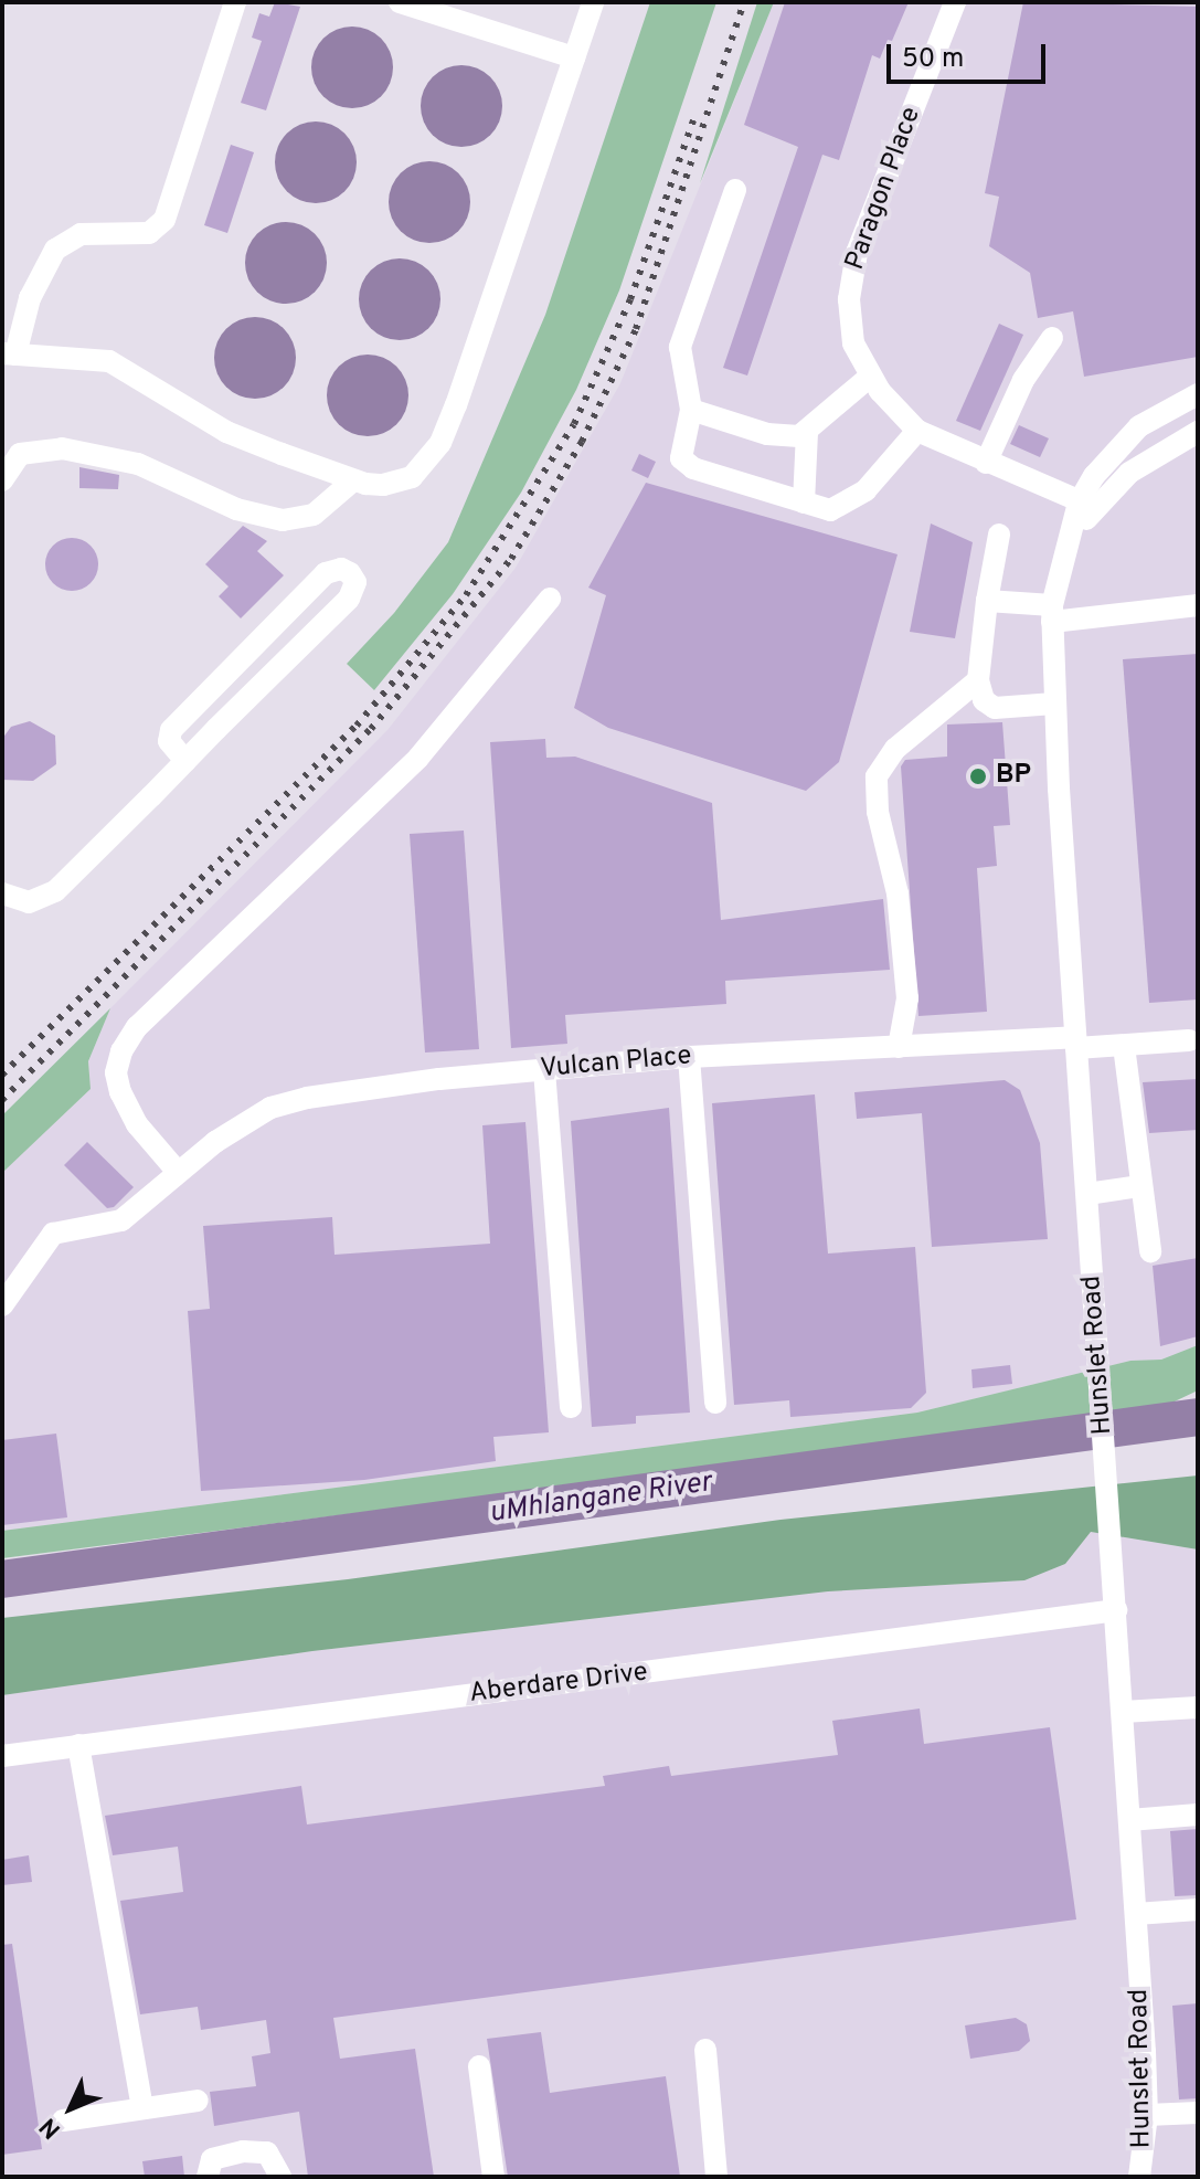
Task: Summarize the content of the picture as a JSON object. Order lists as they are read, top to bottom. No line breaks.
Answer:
{"streets":{"street":["Paragon Place","Vulcan Place","Hunslet Road","Aberdare Drive"]},"crossings":[["Paragon Place","Hunslet Road"],["Vulcan Place","Hunslet Road"],["Hunslet Road","Aberdare Drive"]],"water":["uMhlangane River"],"places":["BP"],"scale_bar":"50 m","north":"bottom left"}
